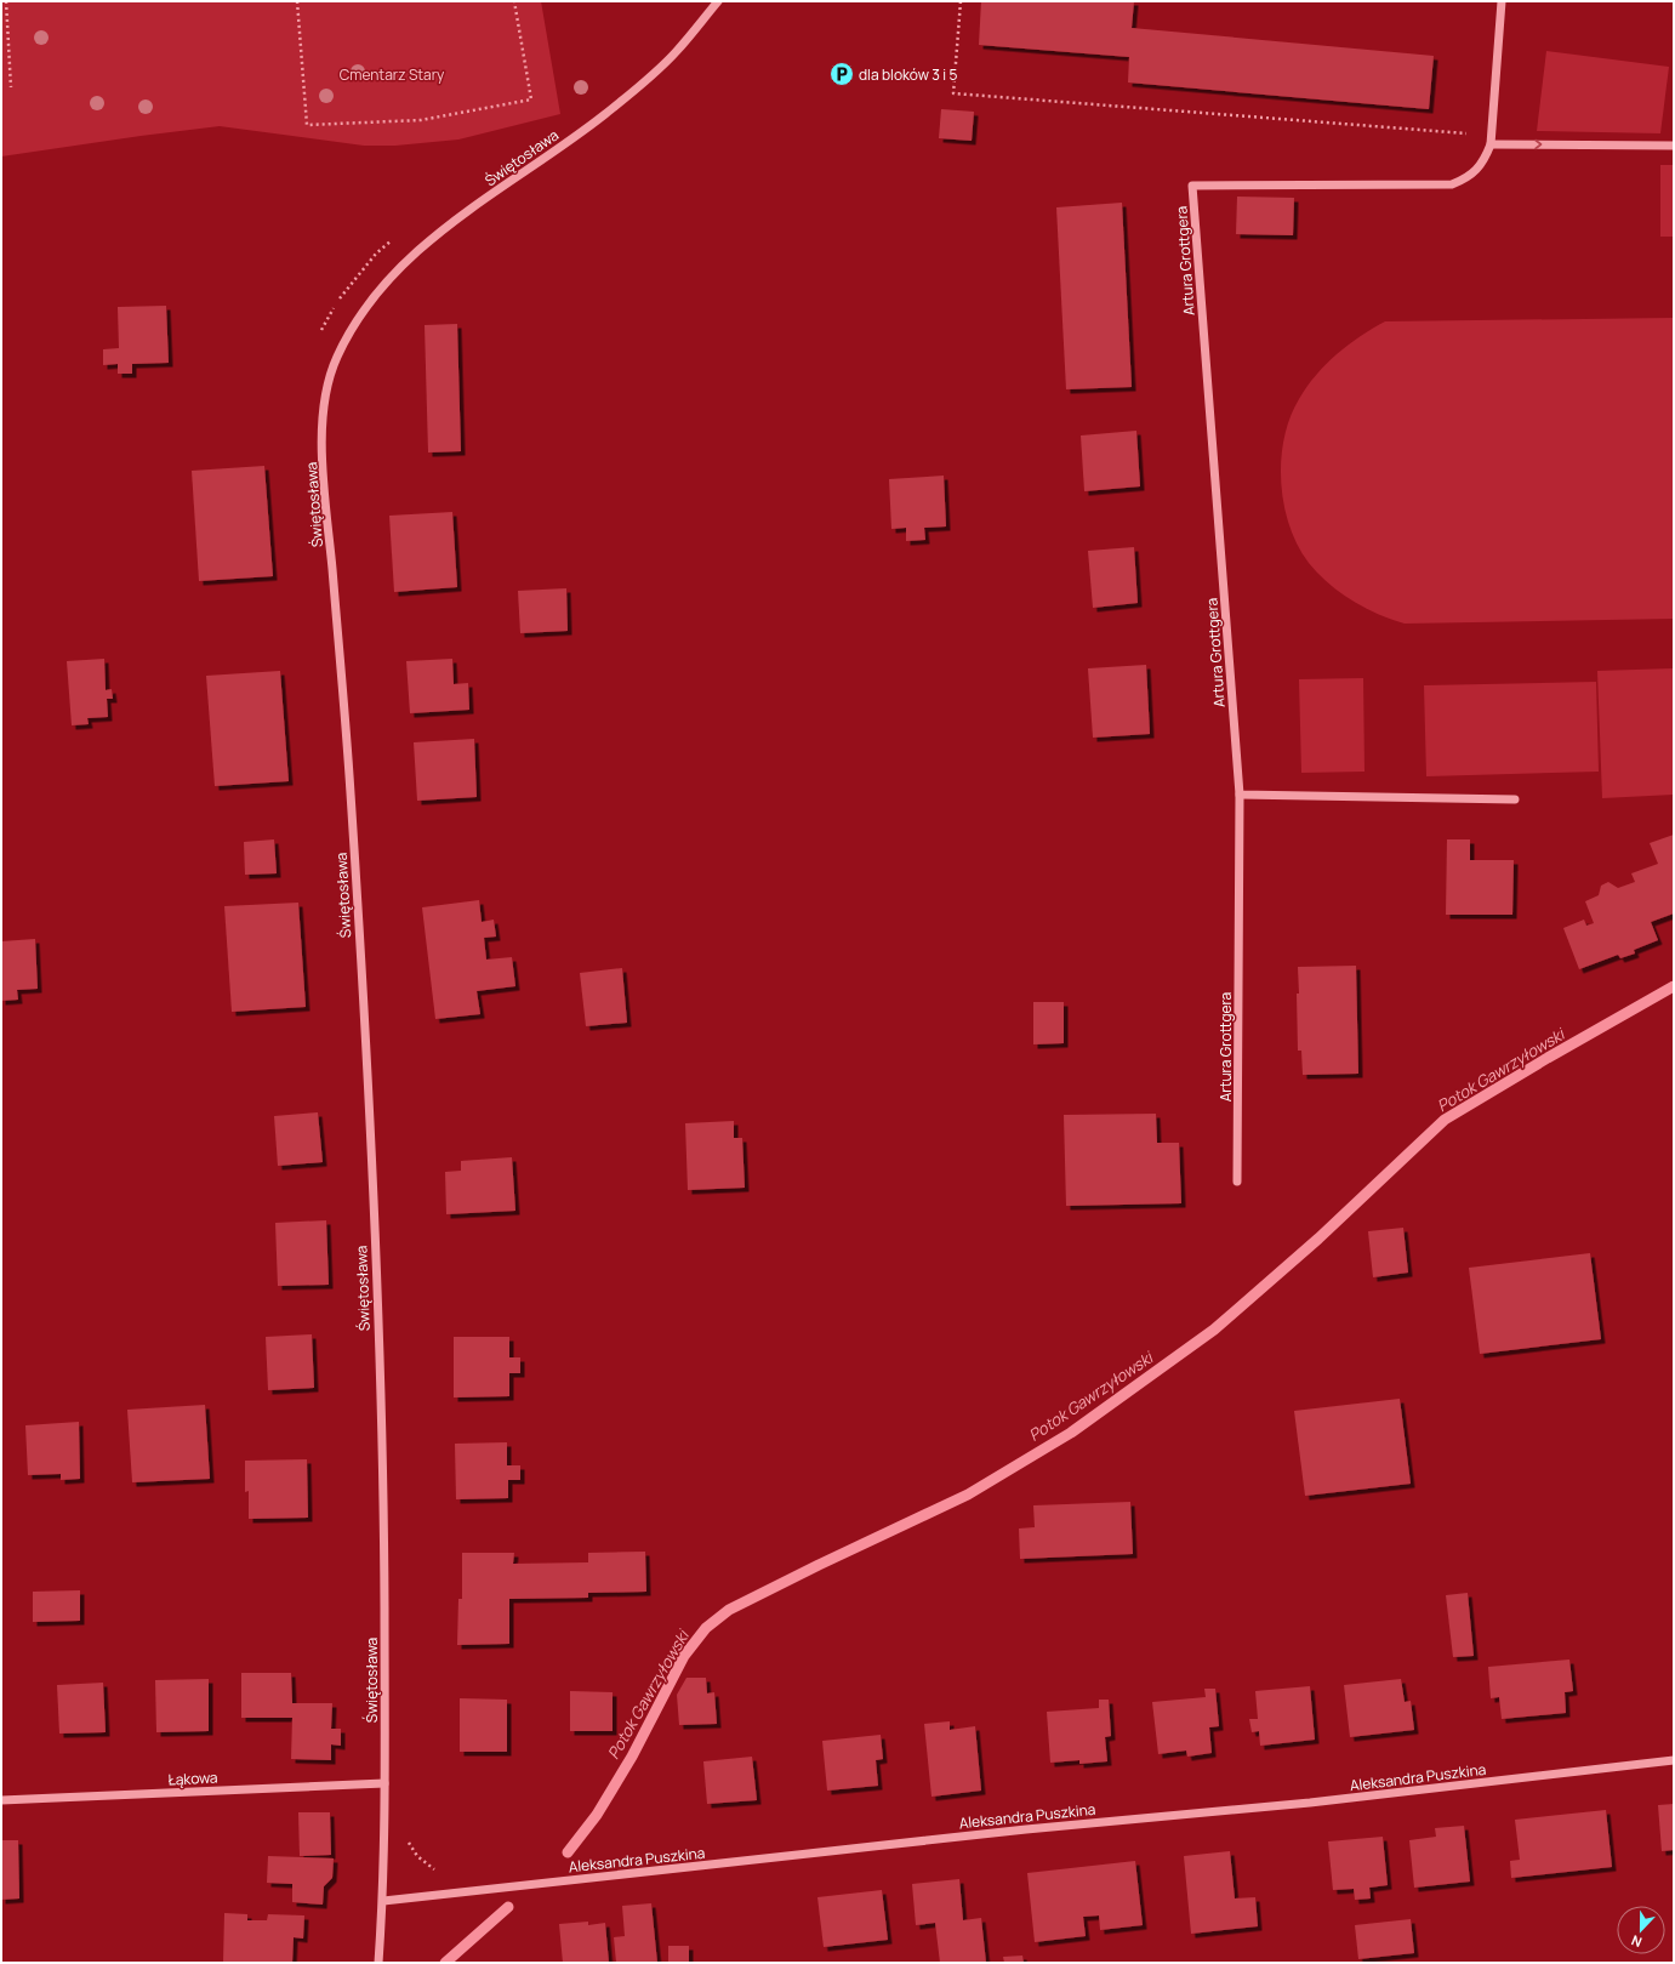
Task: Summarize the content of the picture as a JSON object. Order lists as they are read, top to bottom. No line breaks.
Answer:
{"streets":{"street":["Świętosława","Artura Grottgera","Aleksandra Puszkina","Łąkowa"]},"crossings":[["Świętosława","Aleksandra Puszkina"],["Świętosława","Łąkowa"]],"water":["Potok Gawrzyłowski"],"parks":["Cmentarz Stary"],"places":{"parking":["dla bloków 3 i 5"]},"north":"bottom"}
